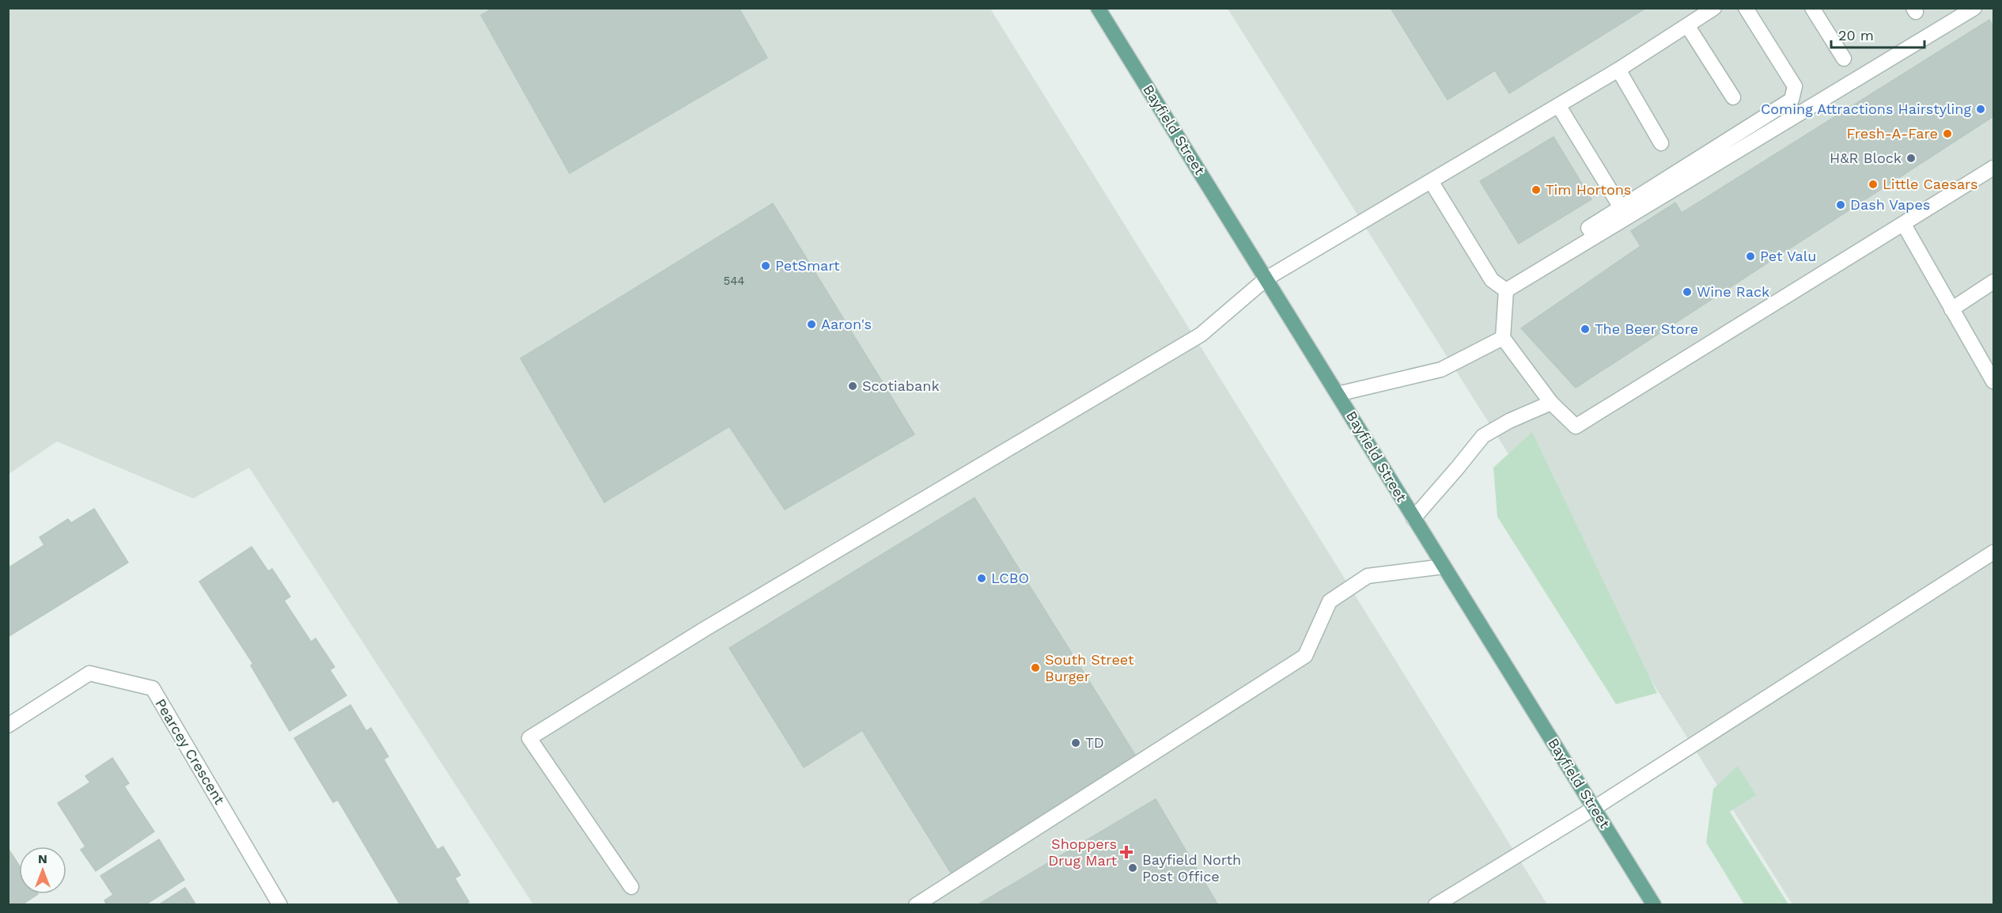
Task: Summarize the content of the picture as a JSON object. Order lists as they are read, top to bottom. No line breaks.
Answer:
{"streets":{"main road":["Bayfield Street"],"street":["Pearcey Crescent"]},"places":{"other":["Coming Attractions Hairstyling","Fresh-A-Fare","H&R Block","Little Caesars","Tim Hortons","Dash Vapes","Pet Valu","PetSmart","Wine Rack","Aaron's","The Beer Store","Scotiabank","LCBO","South Street Burger","TD","Bayfield North Post Office"],"health":["Shoppers Drug Mart"]},"house_numbers":["544"],"scale_bar":"20 m","north":"top"}
